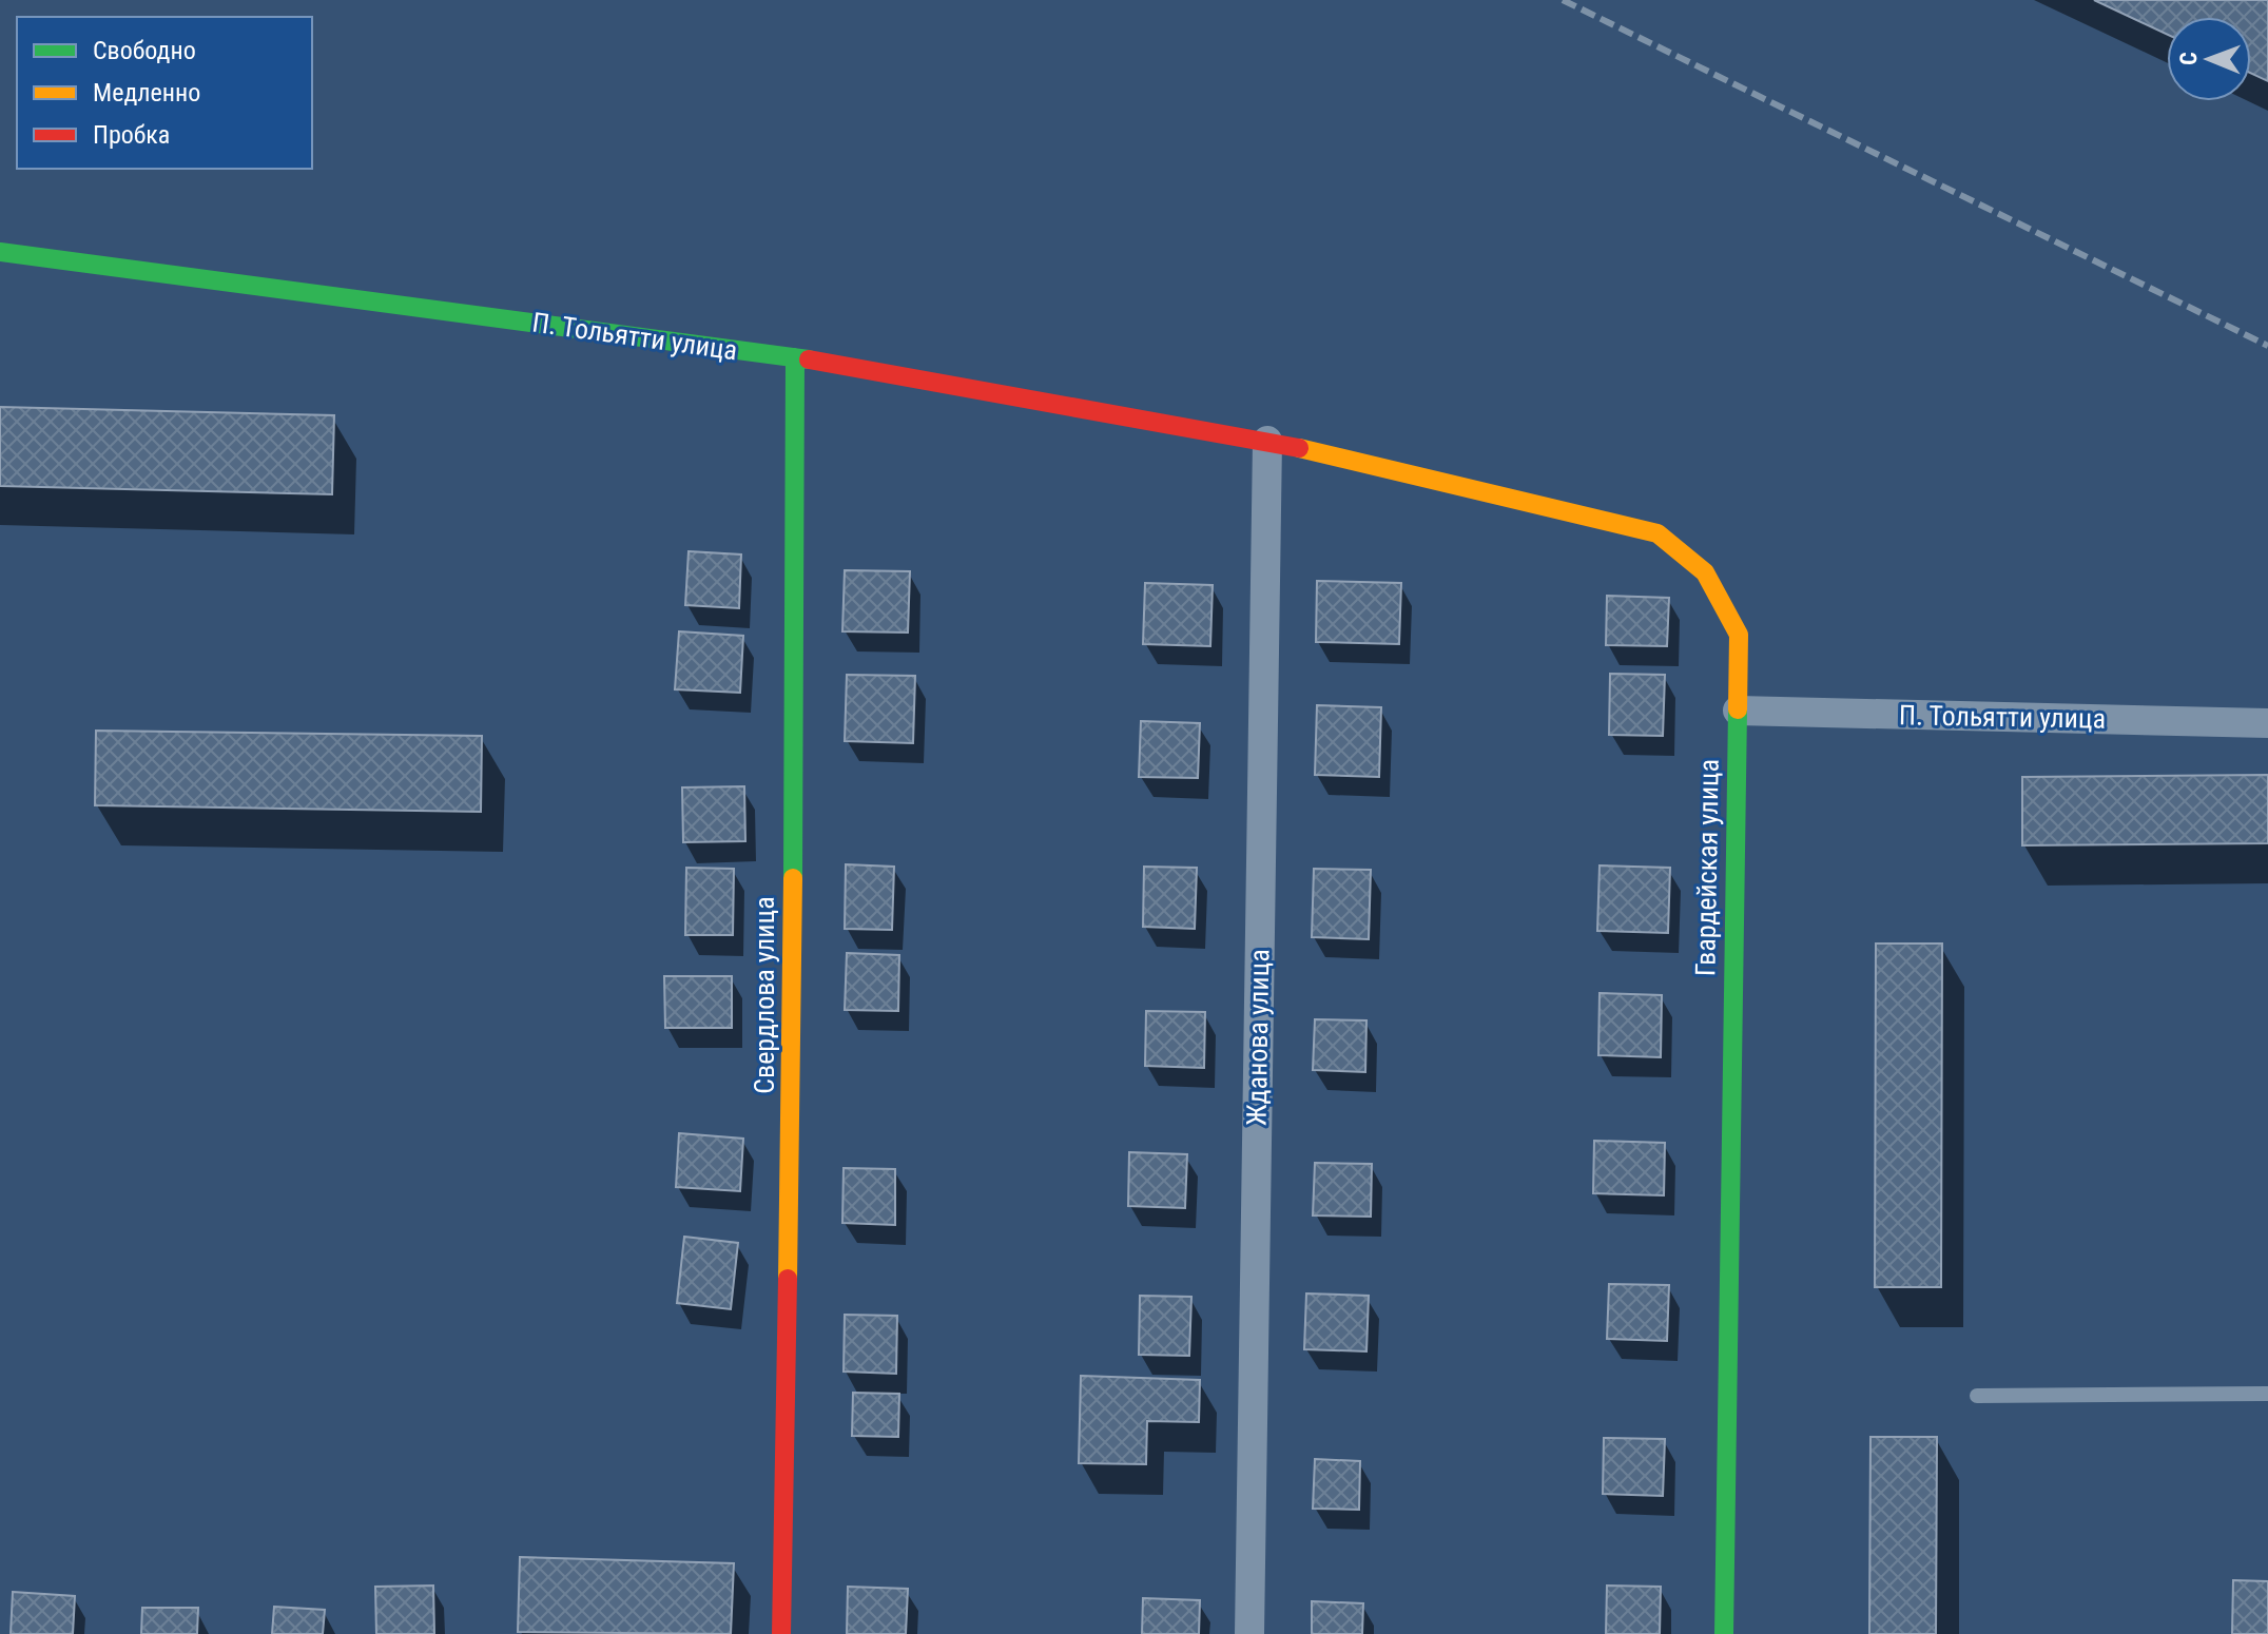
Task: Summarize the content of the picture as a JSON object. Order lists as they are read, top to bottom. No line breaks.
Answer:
{"streets":{"street":["П. Тольятти улица","Гвардейская улица","Свердлова улица","Жданова улица"]},"crossings":[["П. Тольятти улица","Гвардейская улица"],["П. Тольятти улица","Свердлова улица"],["П. Тольятти улица","Жданова улица"],["Гвардейская улица","Жданова улица"]],"legend":["Свободно","Медленно","Пробка"],"north":"left"}
